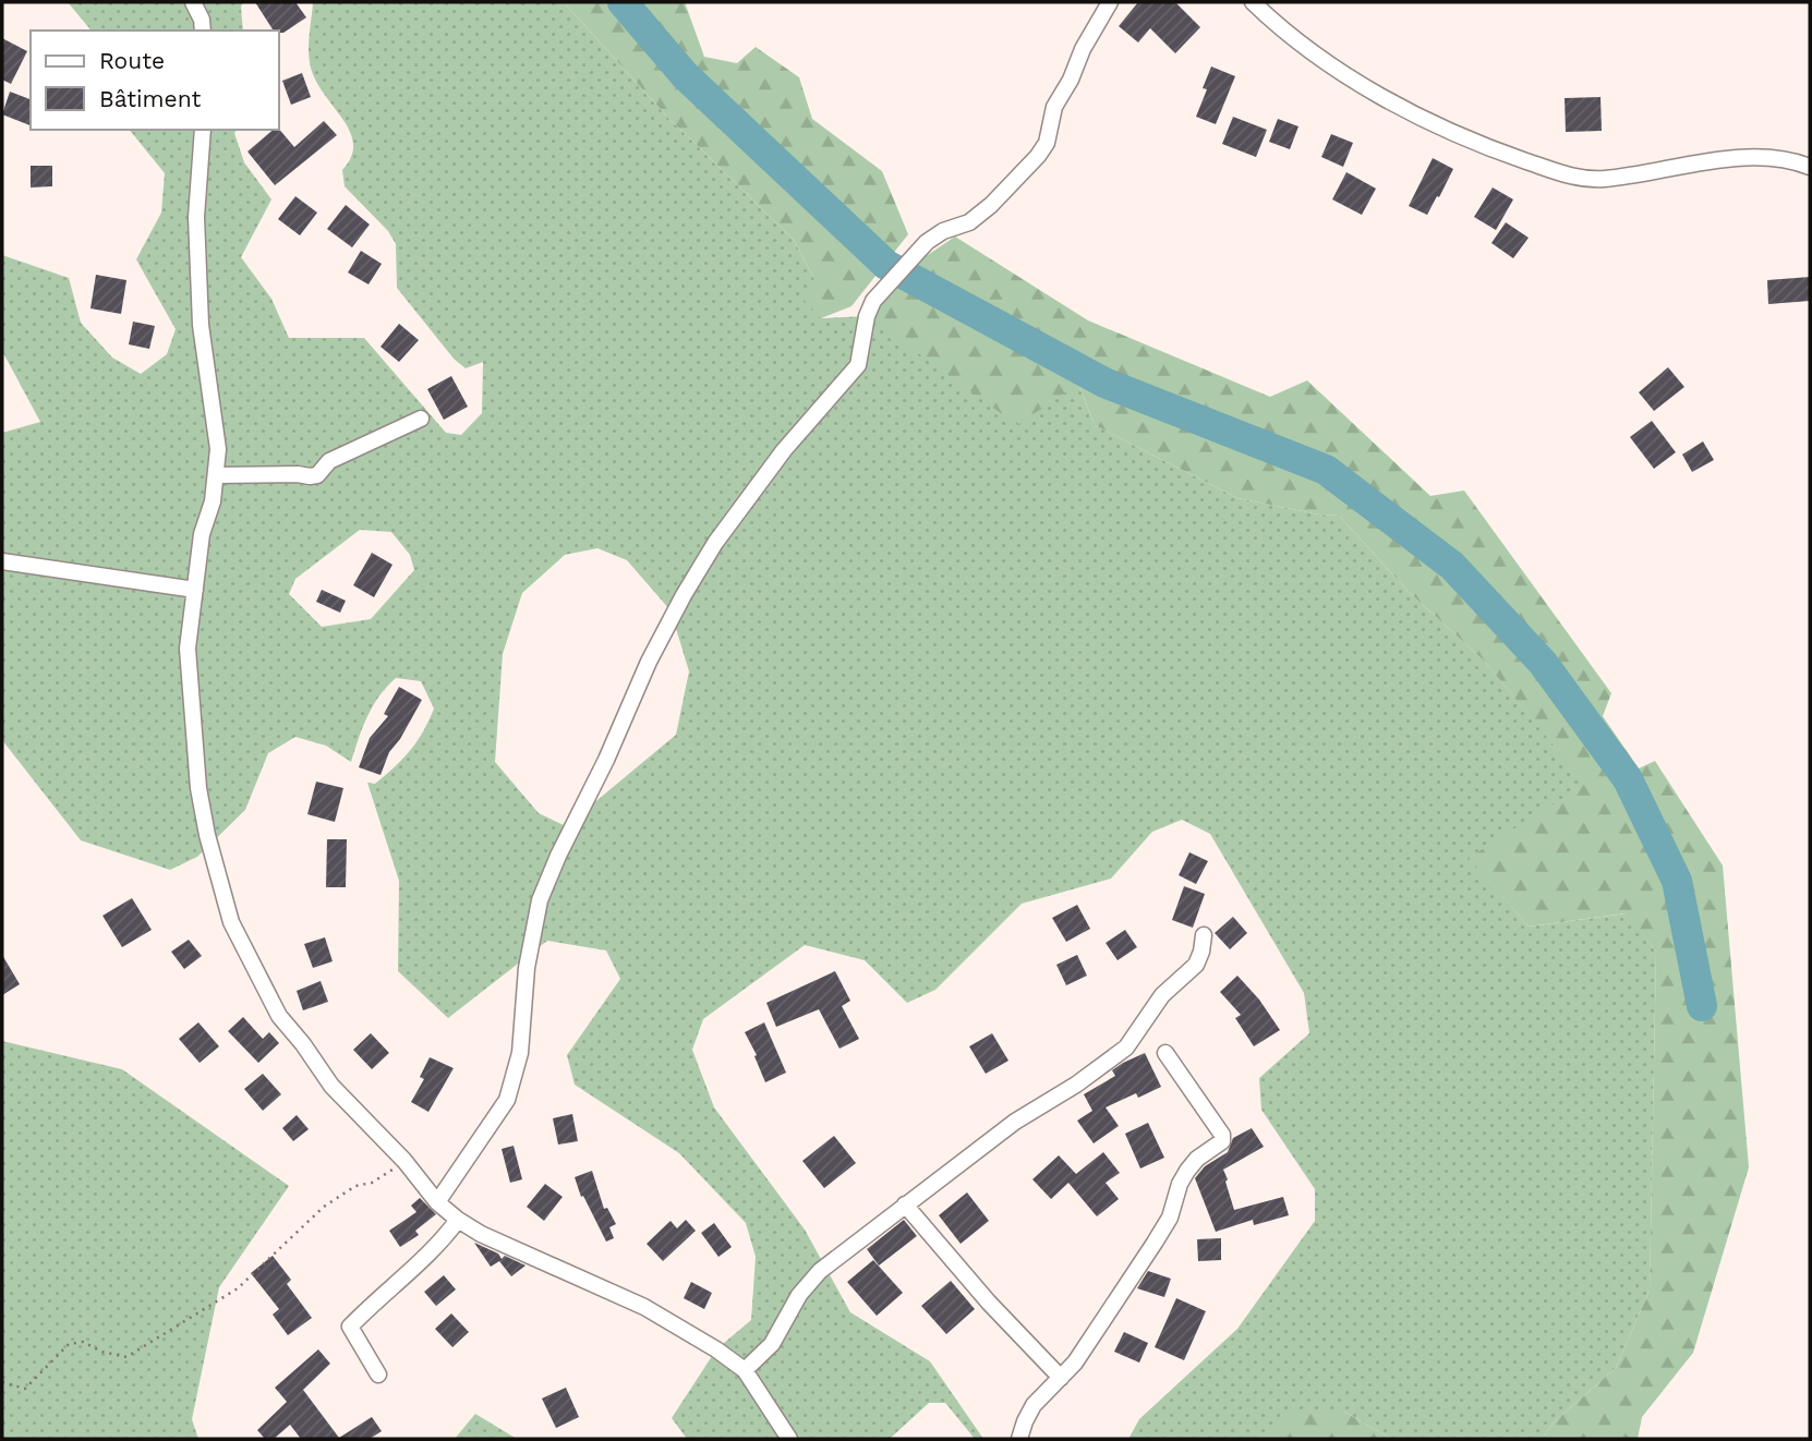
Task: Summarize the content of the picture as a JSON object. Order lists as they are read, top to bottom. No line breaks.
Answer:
{"legend":["Route","Bâtiment"]}
